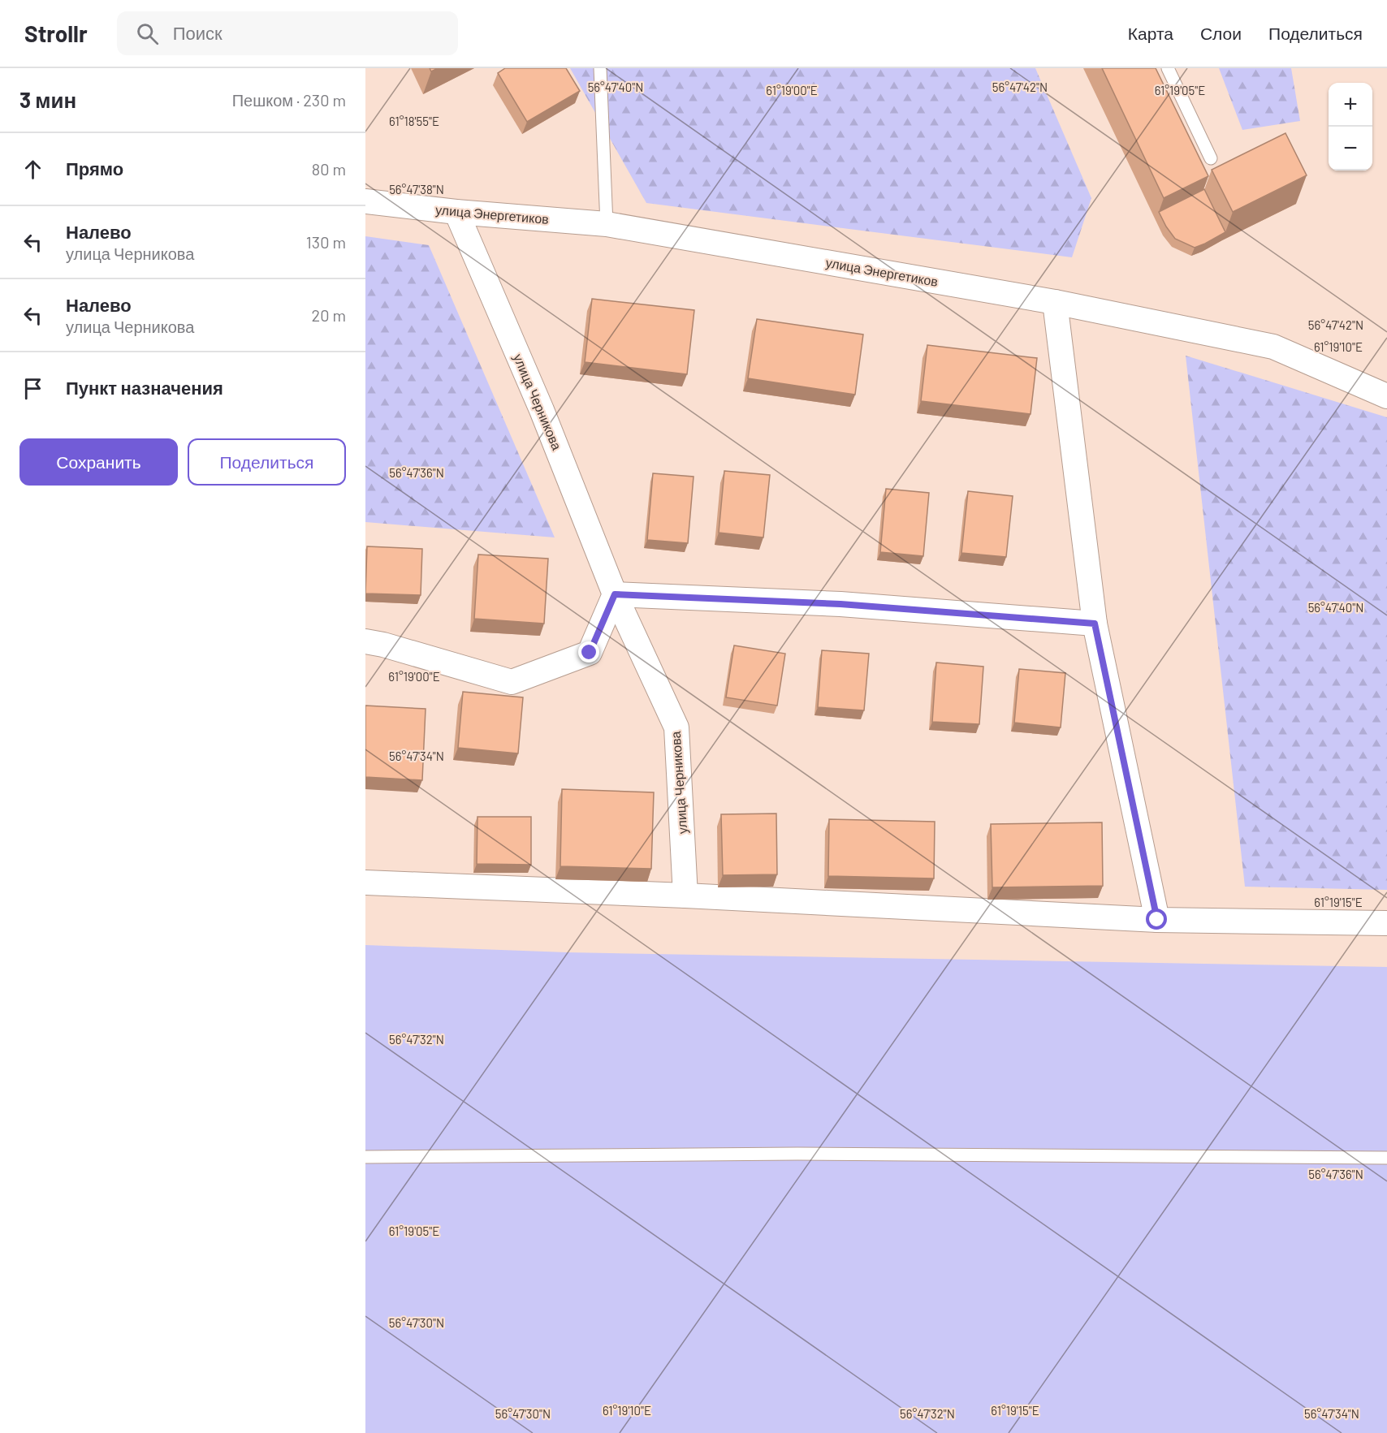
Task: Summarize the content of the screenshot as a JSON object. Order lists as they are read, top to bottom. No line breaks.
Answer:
{"streets":{"street":["улица Энергетиков","улица Черникова"]},"crossings":[["улица Энергетиков","улица Черникова"]],"page":{"header":"Strollr","search":"Поиск","nav":["Карта","Слои","Поделиться"],"heading":["3 мин","Пешком · 230 m"],"map_buttons":["+","−"],"list":[["Прямо","80 m"],["Налево","улица Черникова","130 m"],["Налево","улица Черникова","20 m"],"Пункт назначения"],"buttons":["Сохранить","Поделиться"]},"coordinates":["56°47'40\"N","56°47'42\"N","61°19'00\"E","61°19'05\"E","61°18'55\"E","56°47'38\"N","61°19'10\"E","56°47'36\"N","56°47'34\"N","61°19'15\"E","56°47'32\"N","56°47'30\"N"]}
